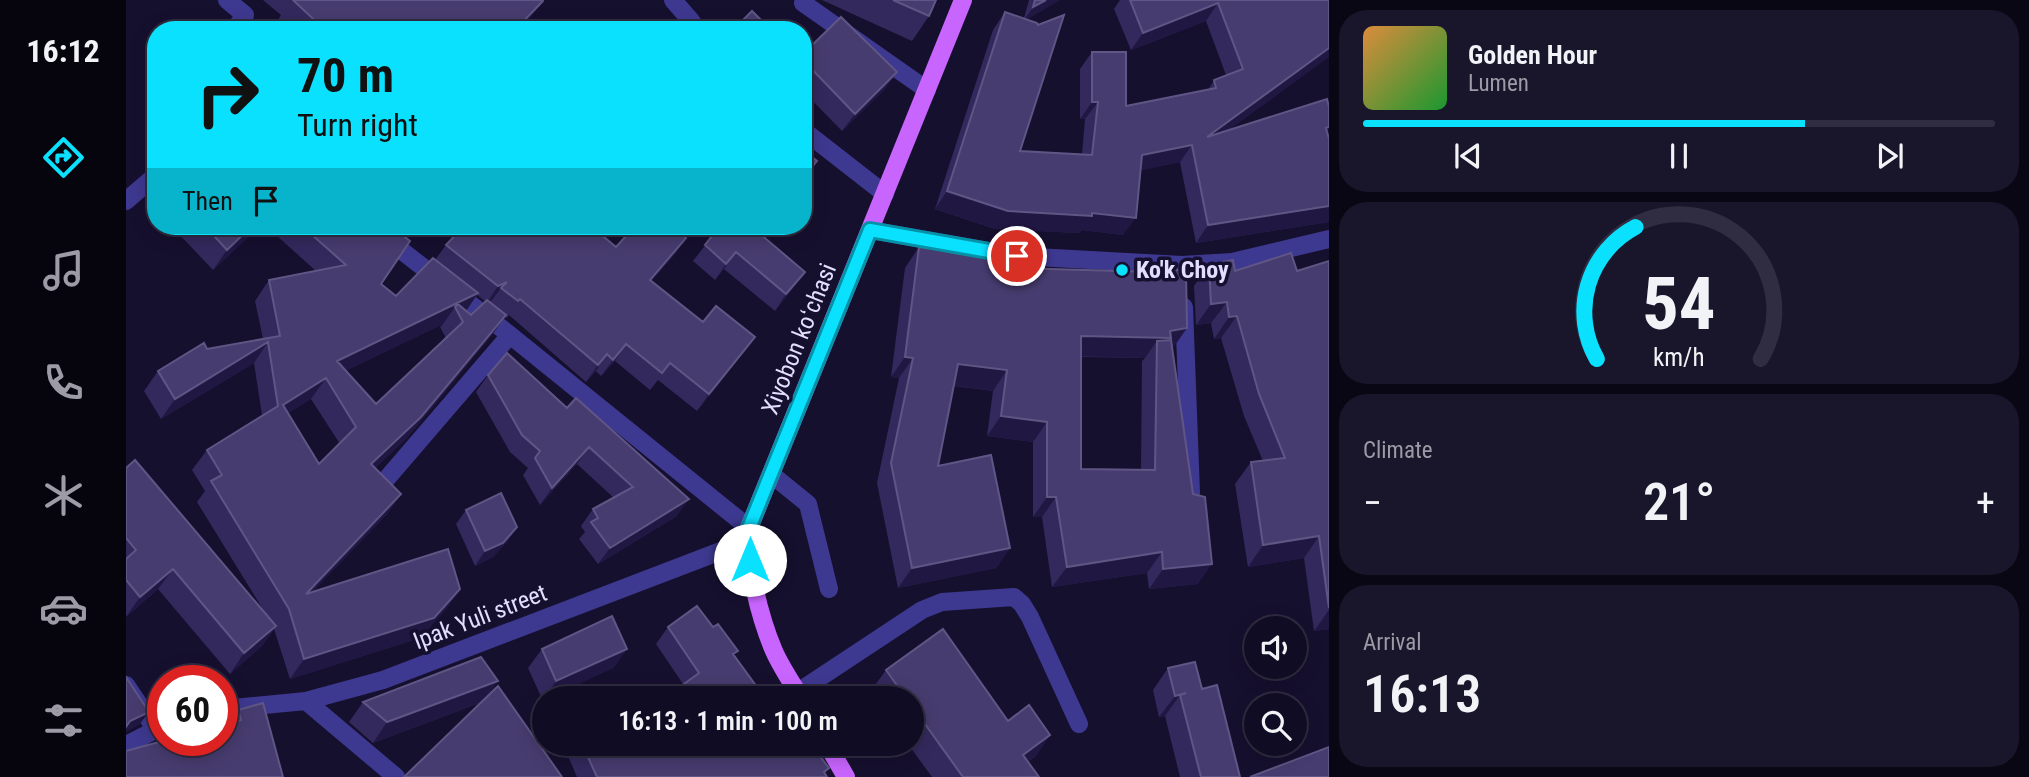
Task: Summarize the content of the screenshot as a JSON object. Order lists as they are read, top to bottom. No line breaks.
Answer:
{"streets":{"main road":["Xiyobon koʻchasi"],"street":["Ipak Yuli street"]},"crossings":[["Xiyobon koʻchasi","Ipak Yuli street"]],"places":["Ko'k Choy"],"page":{"tabs":"16:12","turn":["70 m","Turn right"],"song":["Golden Hour","Lumen"],"then":"Then","tile":["Climate",["Arrival","16:13"]],"heat":["−","21°","+"],"limit":"60","trip":"16:13 · 1 min · 100 m","gauge":["54","km/h"]}}
